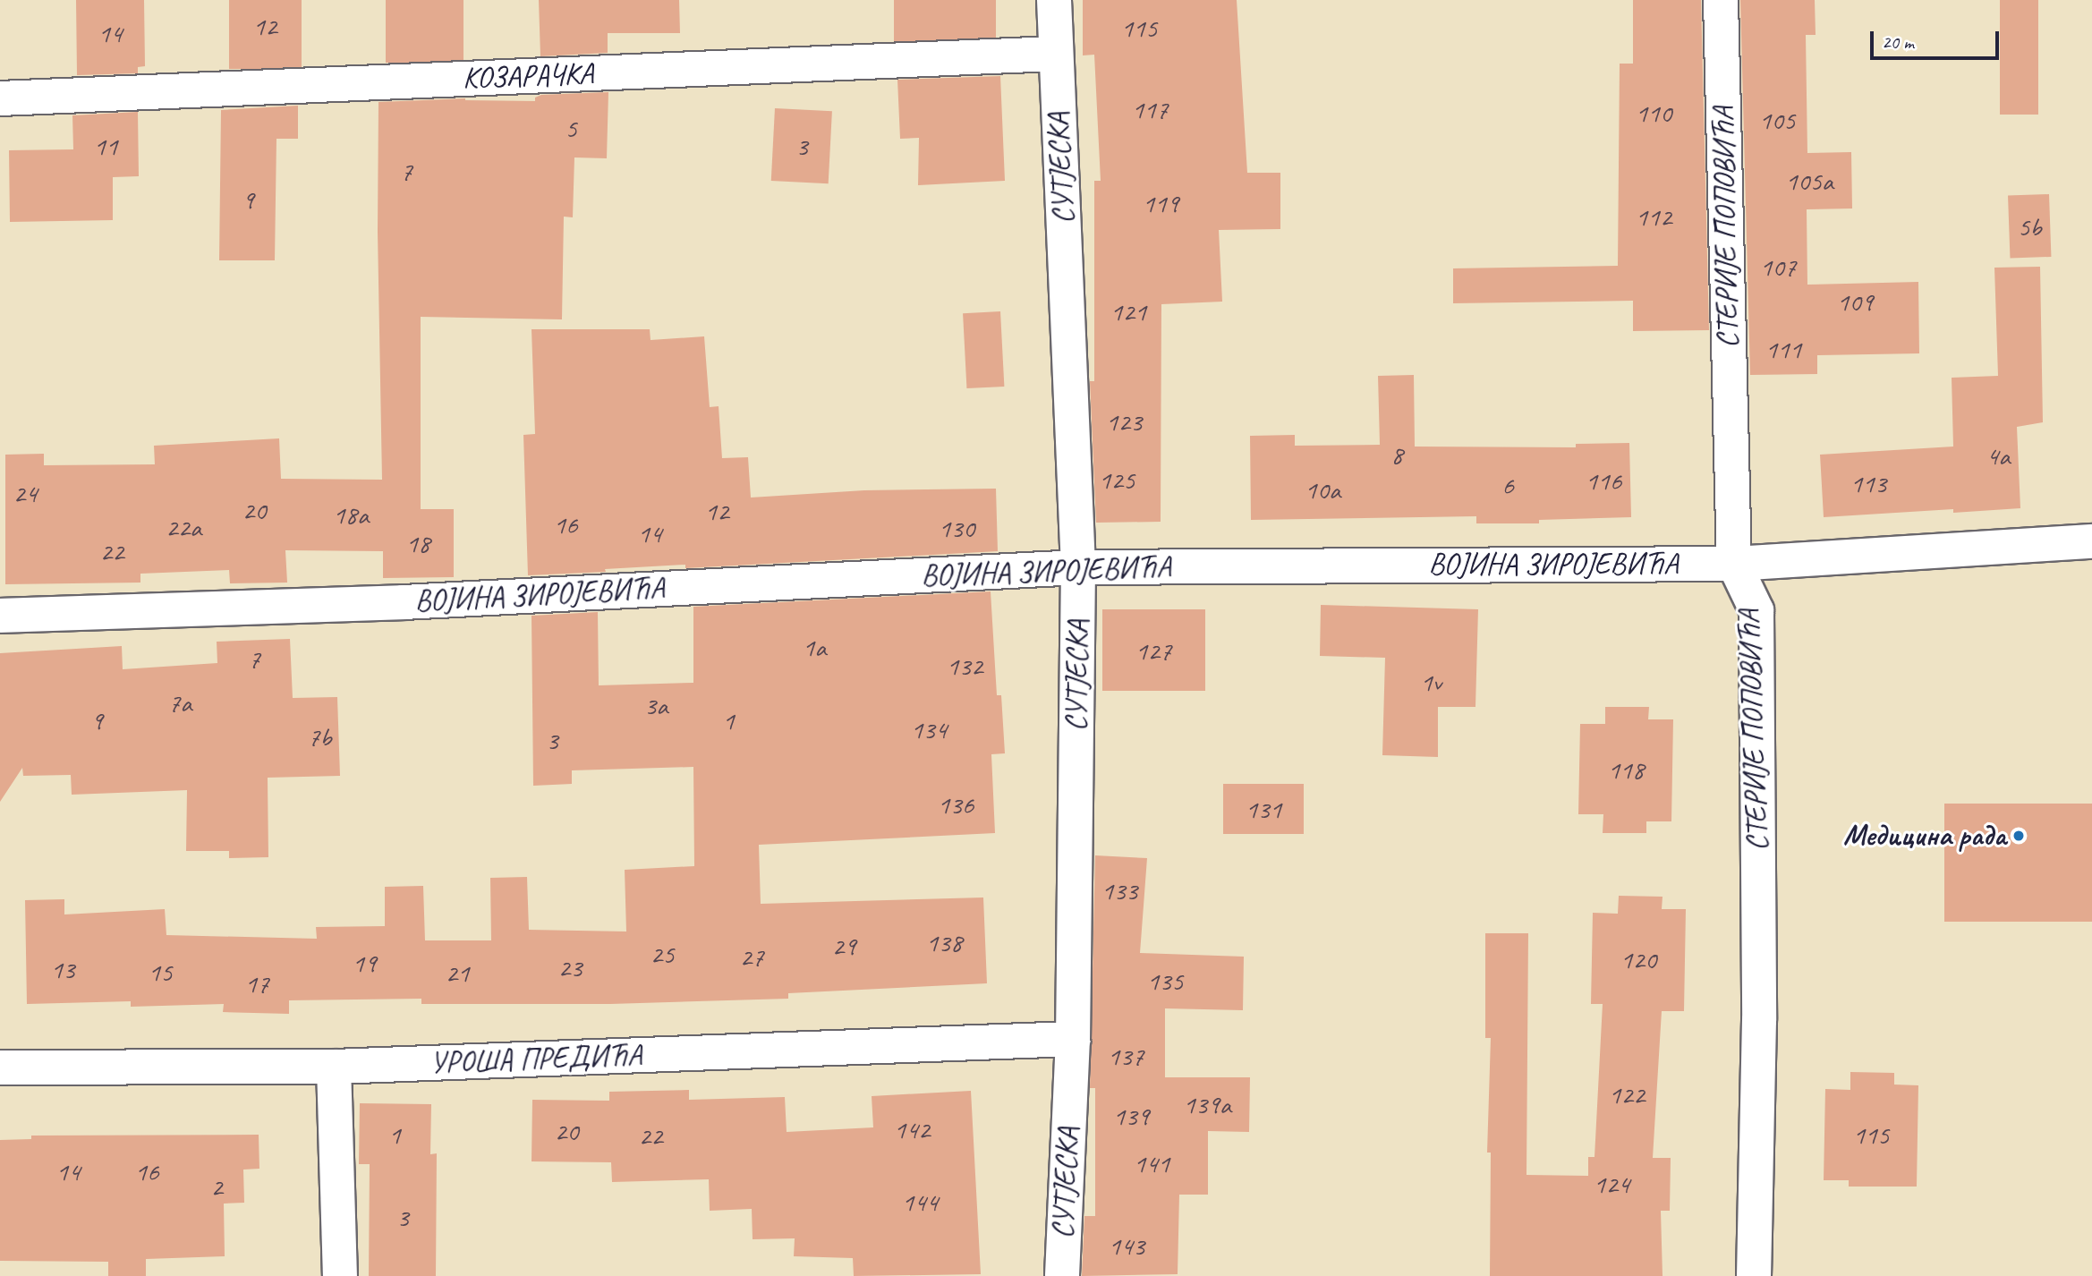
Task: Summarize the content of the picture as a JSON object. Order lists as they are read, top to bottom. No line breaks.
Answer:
{"streets":{"street":["КОЗАРАЧКА","СУТЈЕСКА","СТЕРИЈЕ ПОПОВИЋА","ВОЈИНА ЗИРОЈЕВИЋА","УРОША ПРЕДИЋА"]},"crossings":[["КОЗАРАЧКА","СУТЈЕСКА"],["СУТЈЕСКА","ВОЈИНА ЗИРОЈЕВИЋА"],["СУТЈЕСКА","УРОША ПРЕДИЋА"],["СТЕРИЈЕ ПОПОВИЋА","ВОЈИНА ЗИРОЈЕВИЋА"]],"places":["Медицина рада"],"house_numbers":["12","115","14","117","110","105","5","11","3","7","105a","9","119","112","5b","107","109","121","111","123","8","4a","125","116","113","6","10a","24","20","12","18a","16","22a","130","14","18","22","1a","127","7","132","1v","7a","3a","9","1","134","7b","3","118","136","131","133","138","29","25","27","120","19","23","13","15","21","135","17","137","122","139a","139","142","20","1","115","22","141","14","16","124","2","144","3","143"],"scale_bar":"20 m"}
